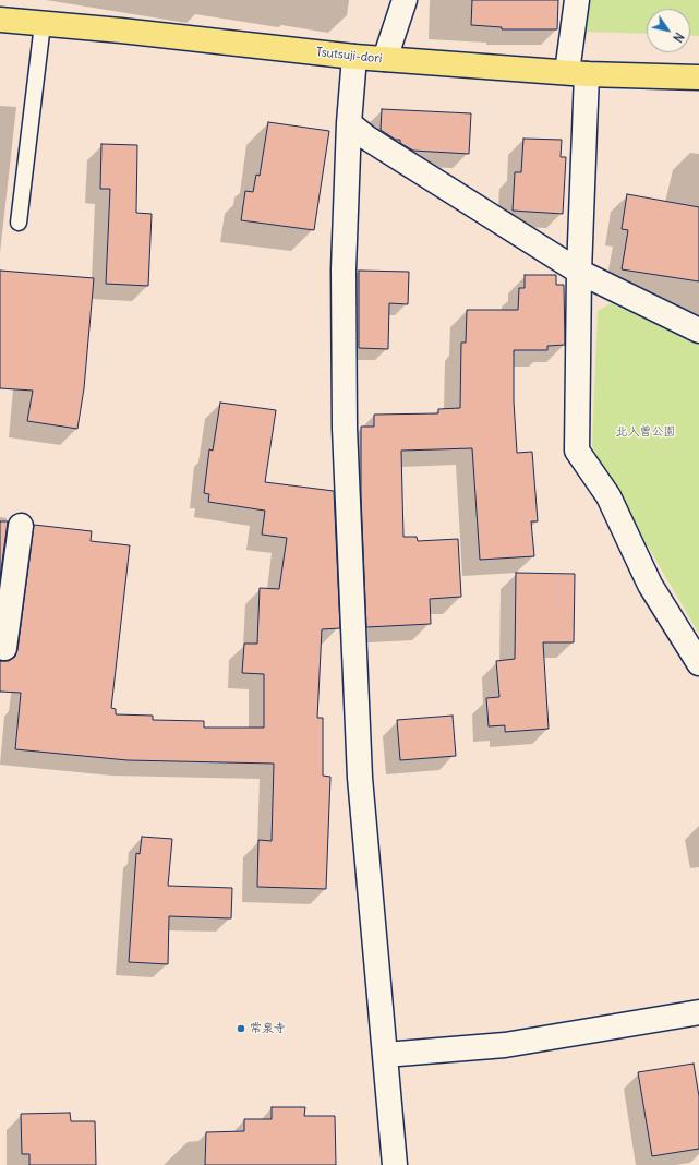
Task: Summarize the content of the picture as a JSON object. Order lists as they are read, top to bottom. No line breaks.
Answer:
{"streets":{"main road":["Tsutsuji-dori"]},"parks":["北入曽公園"],"places":["常泉寺"],"north":"bottom right"}
